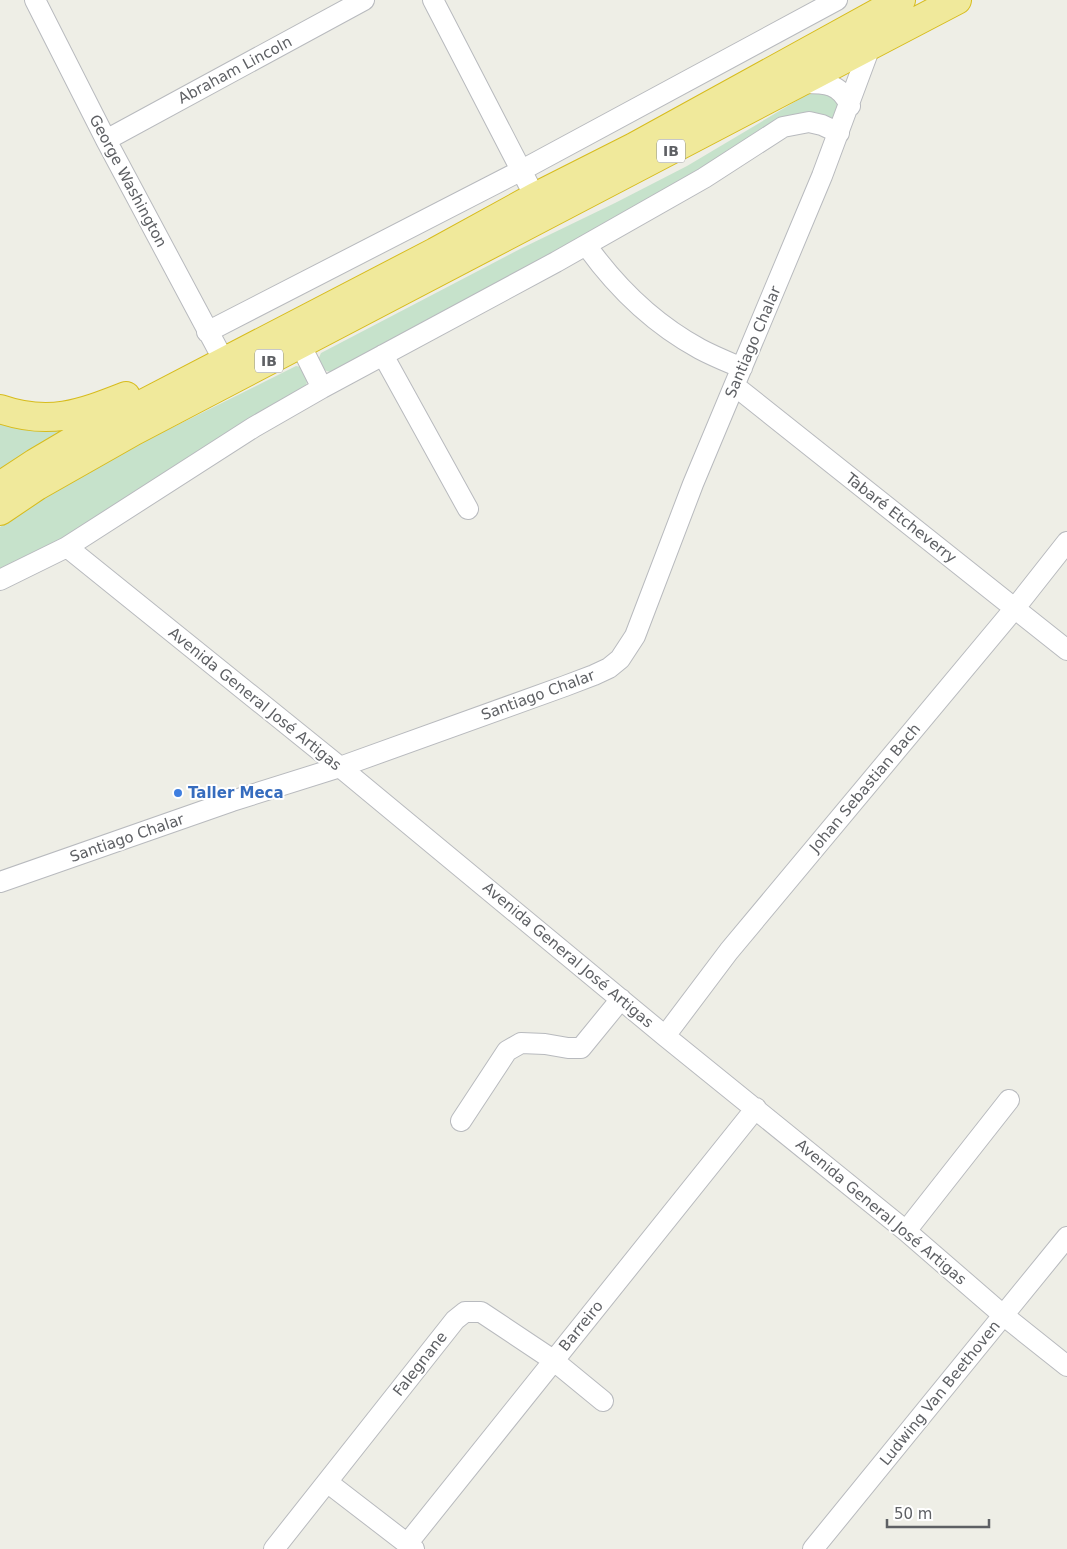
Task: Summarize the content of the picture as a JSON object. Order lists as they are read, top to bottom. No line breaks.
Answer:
{"streets":{"highway":["IB"],"street":["Abraham Lincoln","George Washington","Santiago Chalar","Tabaré Etcheverry","Avenida General José Artigas","Johan Sebastian Bach","Barreiro","Falegnane","Ludwing Van Beethoven"]},"crossings":[["Abraham Lincoln","George Washington"],["IB","George Washington"],["IB","Santiago Chalar"],["Santiago Chalar","Tabaré Etcheverry"],["Santiago Chalar","Avenida General José Artigas"],["Tabaré Etcheverry","Johan Sebastian Bach"],["Avenida General José Artigas","Johan Sebastian Bach"],["Avenida General José Artigas","Barreiro"],["Avenida General José Artigas","Ludwing Van Beethoven"],["Barreiro","Falegnane"]],"places":["Taller Meca"],"scale_bar":"50 m"}
